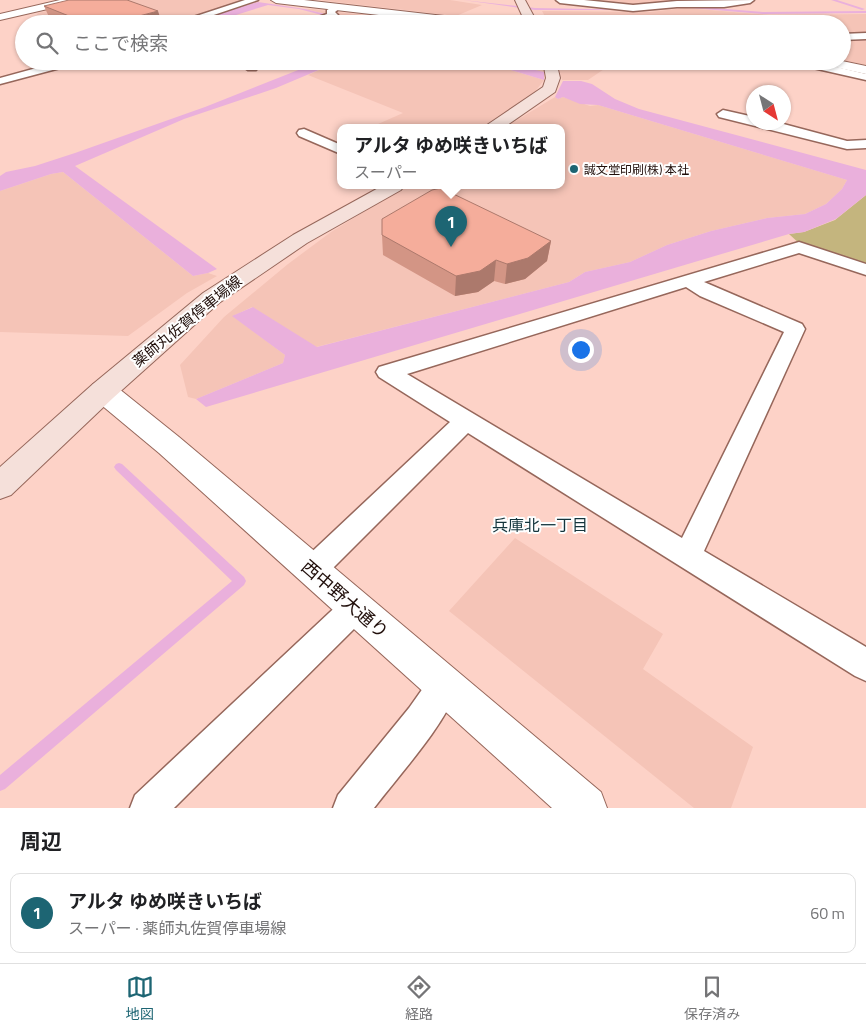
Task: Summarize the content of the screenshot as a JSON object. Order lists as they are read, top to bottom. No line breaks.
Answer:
{"streets":{"main road":["薬師丸佐賀停車場線"],"street":["西中野大通り"]},"crossings":[["薬師丸佐賀停車場線","西中野大通り"]],"districts":["兵庫北一丁目"],"places":["誠文堂印刷(株) 本社"],"north":"bottom right","page":{"search":"ここで検索","popup":["アルタ ゆめ咲きいちば","スーパー"],"pins":"1","heading":"周辺","list":[{"mark":"1","name":"アルタ ゆめ咲きいちば","note":"スーパー · 薬師丸佐賀停車場線","value":"60 m"}],"nav":["地図","経路","保存済み"]}}
